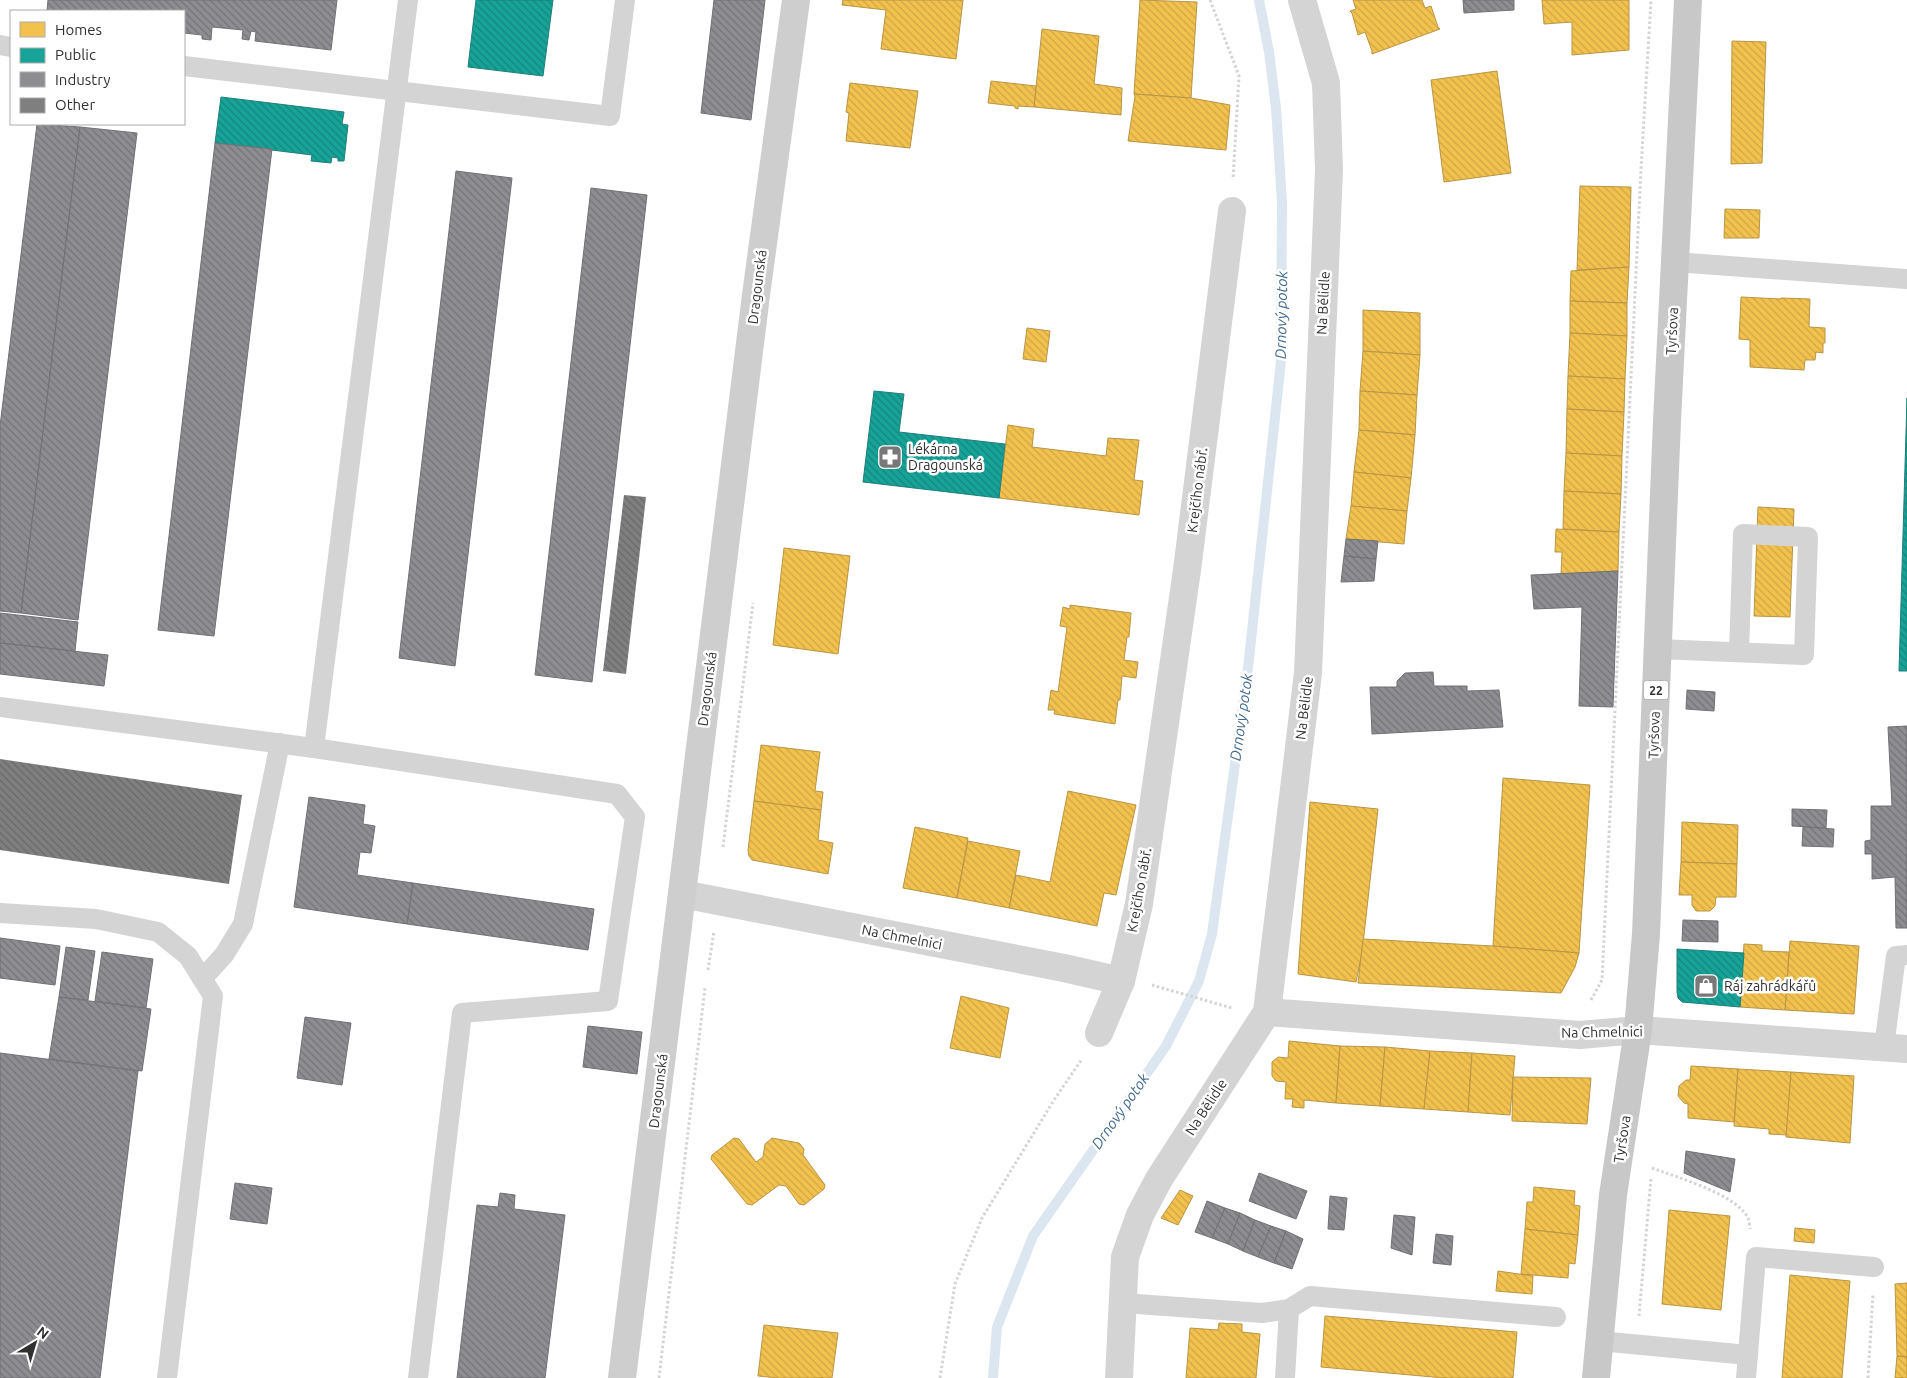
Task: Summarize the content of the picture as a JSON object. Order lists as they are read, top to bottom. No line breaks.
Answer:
{"streets":{"main road":["Tyršova","22"],"street":["Dragounská","Na Bělidle","Krejčího nábř.","Na Chmelnici"]},"crossings":[["Dragounská","Na Chmelnici"],["Na Bělidle","Na Chmelnici"],["Tyršova","Na Chmelnici"],["Krejčího nábř.","Na Chmelnici"]],"water":["Drnový potok"],"places":{"pharmacy":["Lékárna Dragounská"],"shop":["Ráj zahrádkářů"]},"legend":["Homes","Public","Industry","Other"],"north":"top right"}
